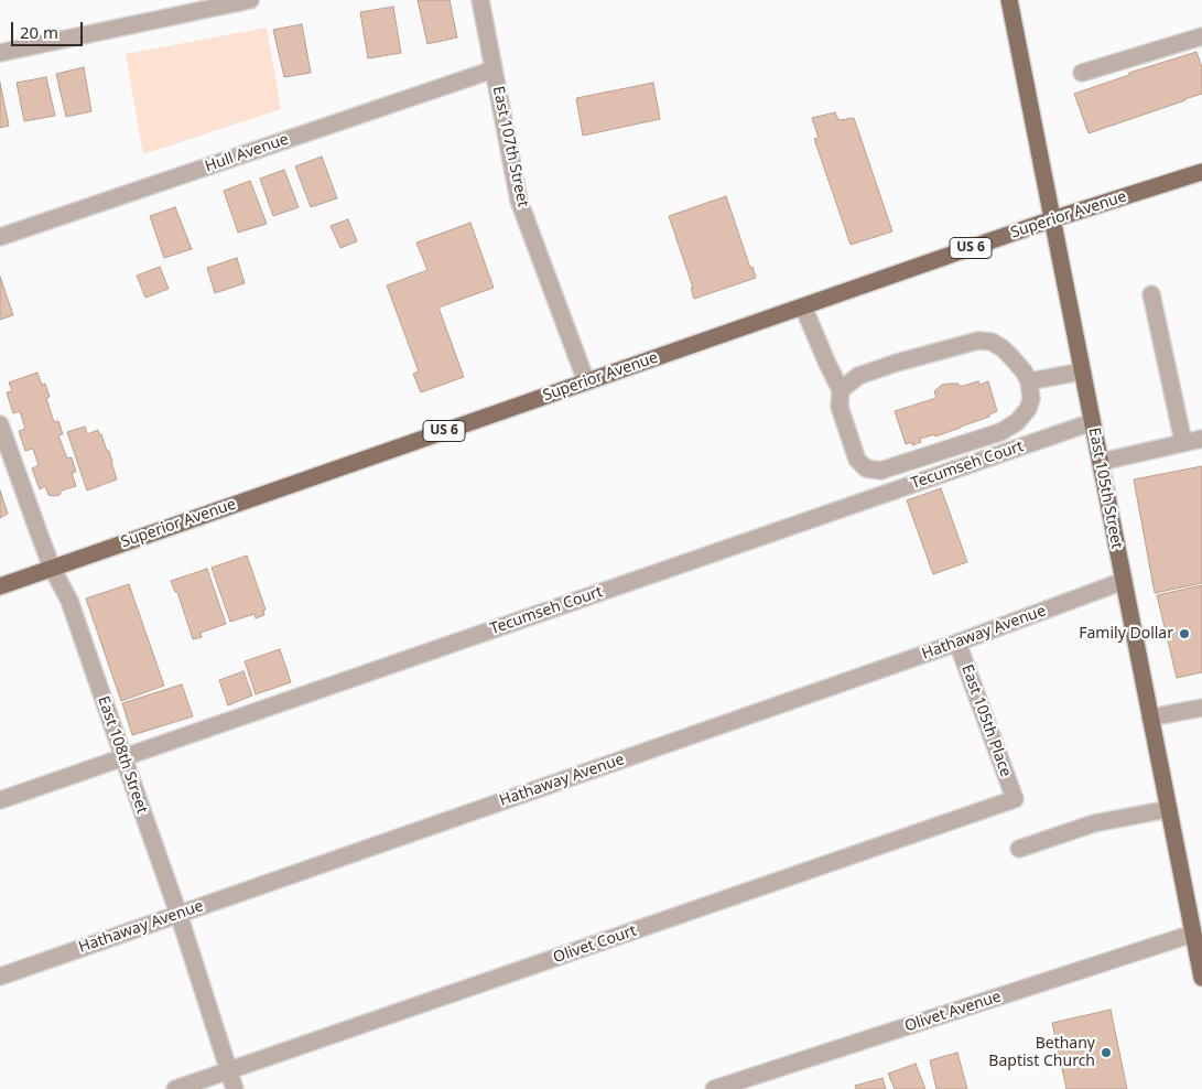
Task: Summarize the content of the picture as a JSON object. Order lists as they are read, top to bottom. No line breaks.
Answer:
{"streets":{"main road":["Superior Avenue","US 6","East 105th Street"],"street":["East 107th Street","Hull Avenue","Tecumseh Court","Hathaway Avenue","East 105th Place","East 108th Street","Olivet Court","Olivet Avenue"]},"crossings":[["East 107th Street","Hull Avenue"],["East 107th Street","Superior Avenue"],["Superior Avenue","East 105th Street"],["Superior Avenue","East 108th Street"],["Tecumseh Court","East 105th Street"],["Tecumseh Court","East 108th Street"],["East 105th Street","Hathaway Avenue"],["East 105th Street","Olivet Avenue"],["Hathaway Avenue","East 105th Place"],["Hathaway Avenue","East 108th Street"],["East 105th Place","Olivet Court"],["East 108th Street","Olivet Court"]],"places":["Family Dollar","Bethany Baptist Church"],"scale_bar":"20 m"}
